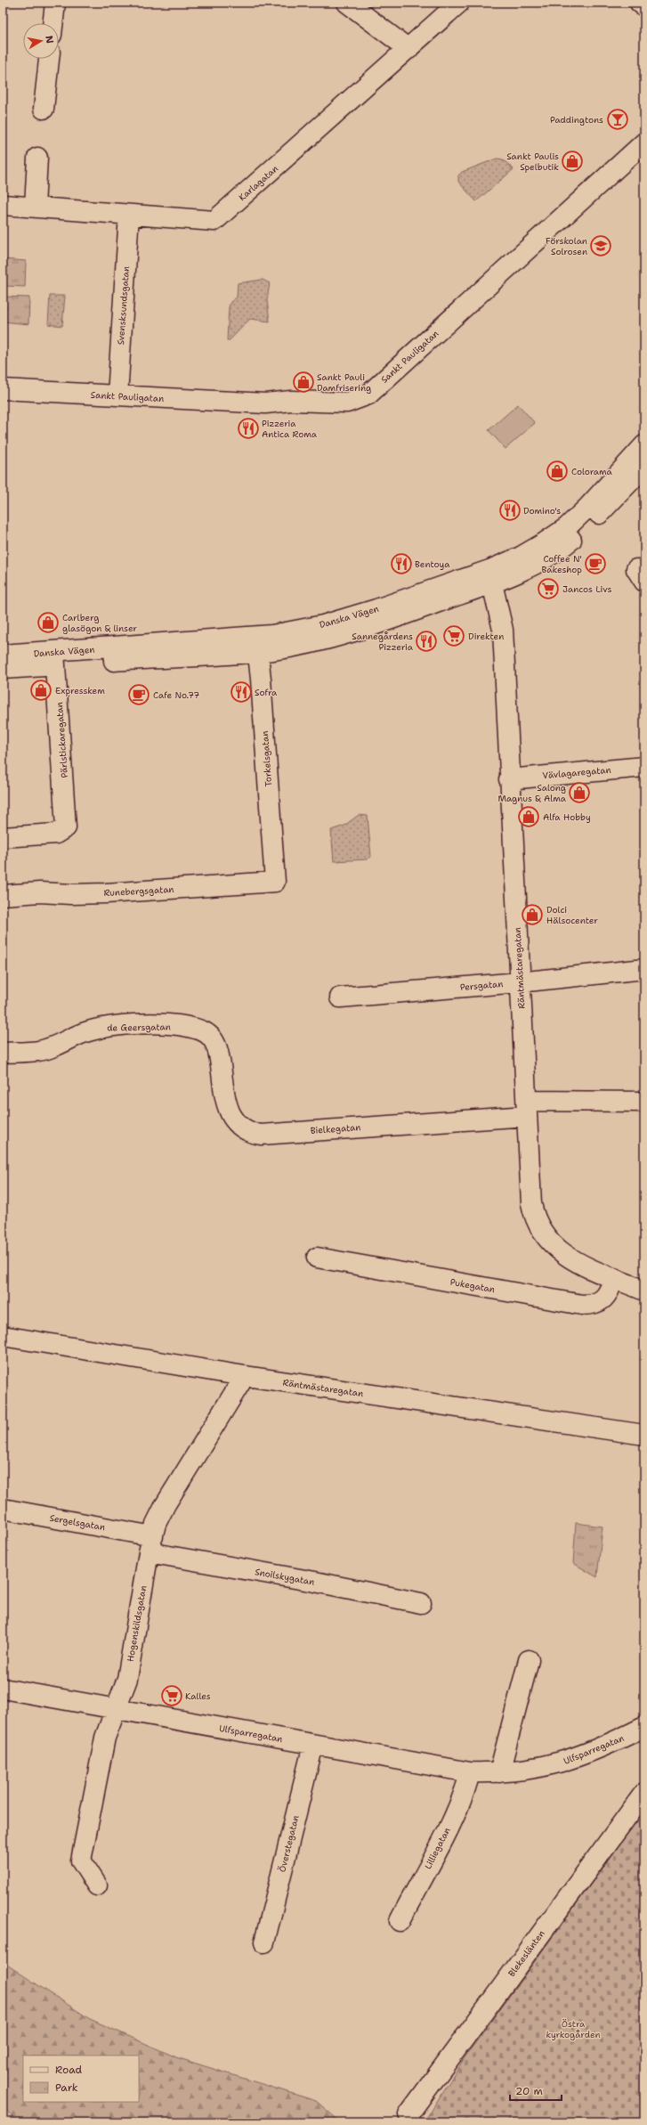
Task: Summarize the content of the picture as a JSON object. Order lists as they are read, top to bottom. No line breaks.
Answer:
{"streets":{"street":["Karlagatan","Svensksundsgatan","Sankt Pauligatan","Danska Vägen","Pärlstickaregatan","Torkelsgatan","Vävlagaregatan","Runebergsgatan","Räntmästaregatan","Persgatan","de Geersgatan","Bielkegatan","Pukegatan","Sergelsgatan","Snoilskygatan","Hogenskildsgatan","Ulfsparregatan","Överstegatan","Lilliegatan","Blekeslänten"]},"crossings":[["Karlagatan","Svensksundsgatan"],["Svensksundsgatan","Sankt Pauligatan"],["Danska Vägen","Pärlstickaregatan"],["Danska Vägen","Torkelsgatan"],["Danska Vägen","Räntmästaregatan"],["Torkelsgatan","Runebergsgatan"],["Vävlagaregatan","Räntmästaregatan"],["Räntmästaregatan","Persgatan"],["Räntmästaregatan","Bielkegatan"],["Räntmästaregatan","Pukegatan"],["Räntmästaregatan","Hogenskildsgatan"],["de Geersgatan","Bielkegatan"],["Sergelsgatan","Snoilskygatan"],["Sergelsgatan","Hogenskildsgatan"],["Snoilskygatan","Hogenskildsgatan"],["Hogenskildsgatan","Ulfsparregatan"],["Ulfsparregatan","Överstegatan"],["Ulfsparregatan","Lilliegatan"]],"parks":["Östra kyrkogården"],"places":{"bar":["Paddingtons"],"shop":["Sankt Paulis Spelbutik","Sankt Pauli Damfrisering","Colorama","Carlberg glasögon & linser","Expresskem","Salong Magnus & Alma","Alfa Hobby","Dolci Hälsocenter"],"school or university":["Förskolan Solrosen"],"restaurant":["Pizzeria Antica Roma","Domino's","Bentoya","Sannegårdens Pizzeria","Sofra"],"cafe":["Coffee N' Bakeshop","Cafe No.77"],"supermarket":["Jancos Livs","Direkten","Kalles"]},"legend":["Road","Park"],"scale_bar":"20 m","north":"right"}
